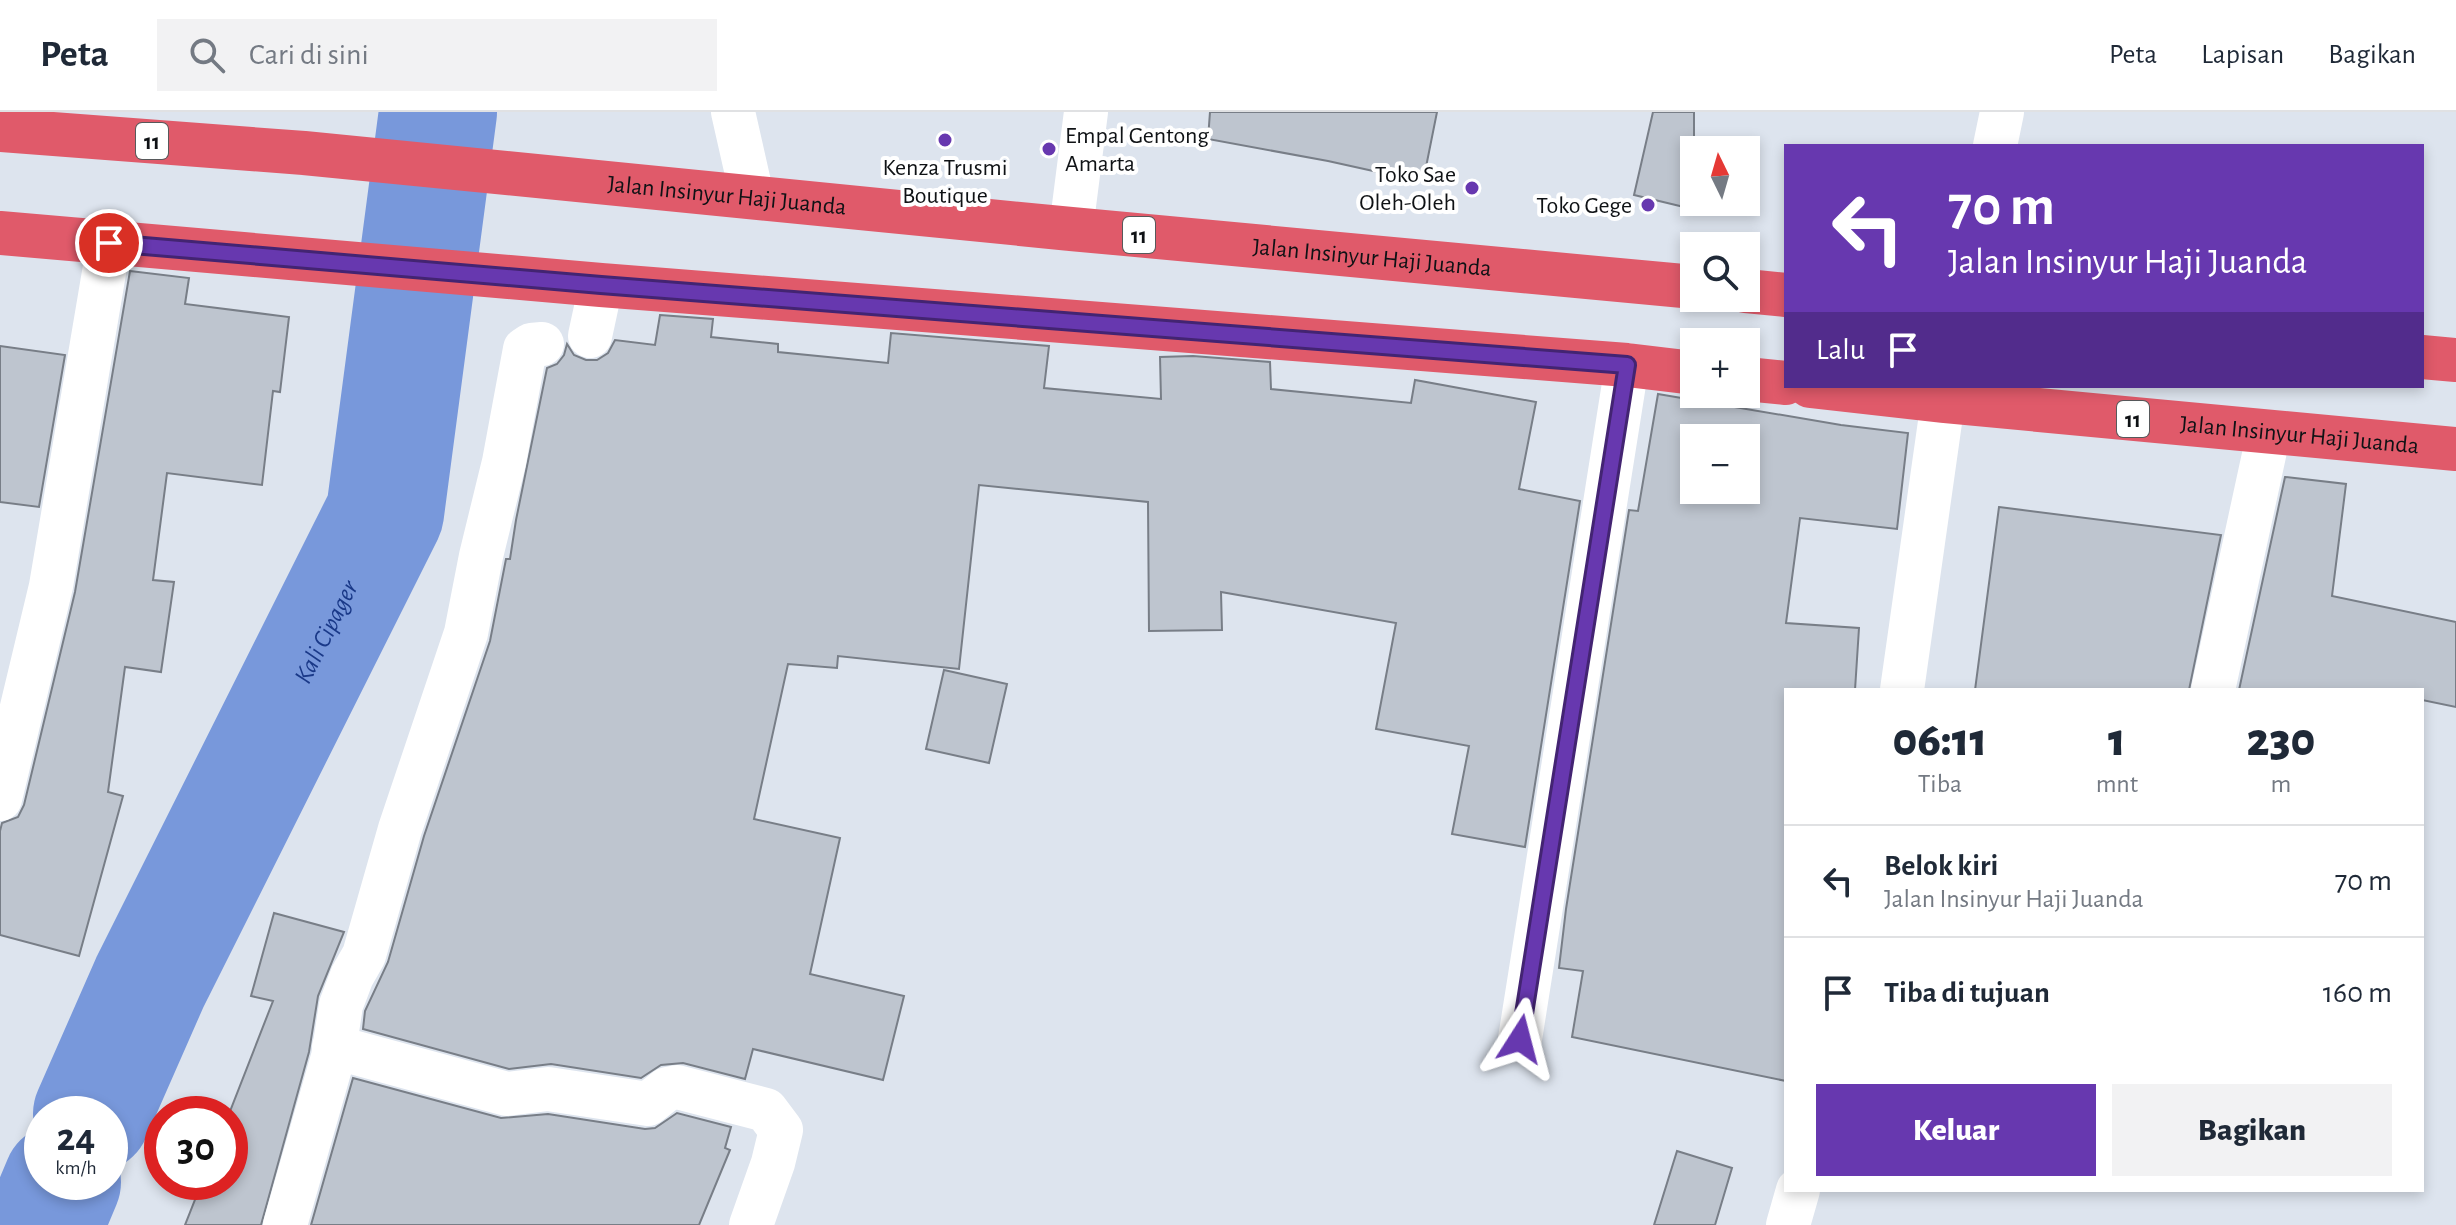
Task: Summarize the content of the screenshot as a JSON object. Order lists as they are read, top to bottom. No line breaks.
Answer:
{"streets":{"highway":["11","Jalan Insinyur Haji Juanda"]},"water":["Kali Cipager"],"places":["Kenza Trusmi Boutique","Empal Gentong Amarta","Toko Sae Oleh-Oleh","Toko Gege"],"north":"top","page":{"header":"Peta","search":"Cari di sini","nav":["Peta","Lapisan","Bagikan"],"map_buttons":["+","−"],"turn":["70 m","Jalan Insinyur Haji Juanda"],"then":"Lalu","eta":["06:11","Tiba","1","mnt","230","m"],"list":[{"name":"Belok kiri","note":"Jalan Insinyur Haji Juanda","value":"70 m"},{"name":"Tiba di tujuan","value":"160 m"}],"buttons":["Keluar","Bagikan"],"speed":"24 km/h","limit":"30"}}
